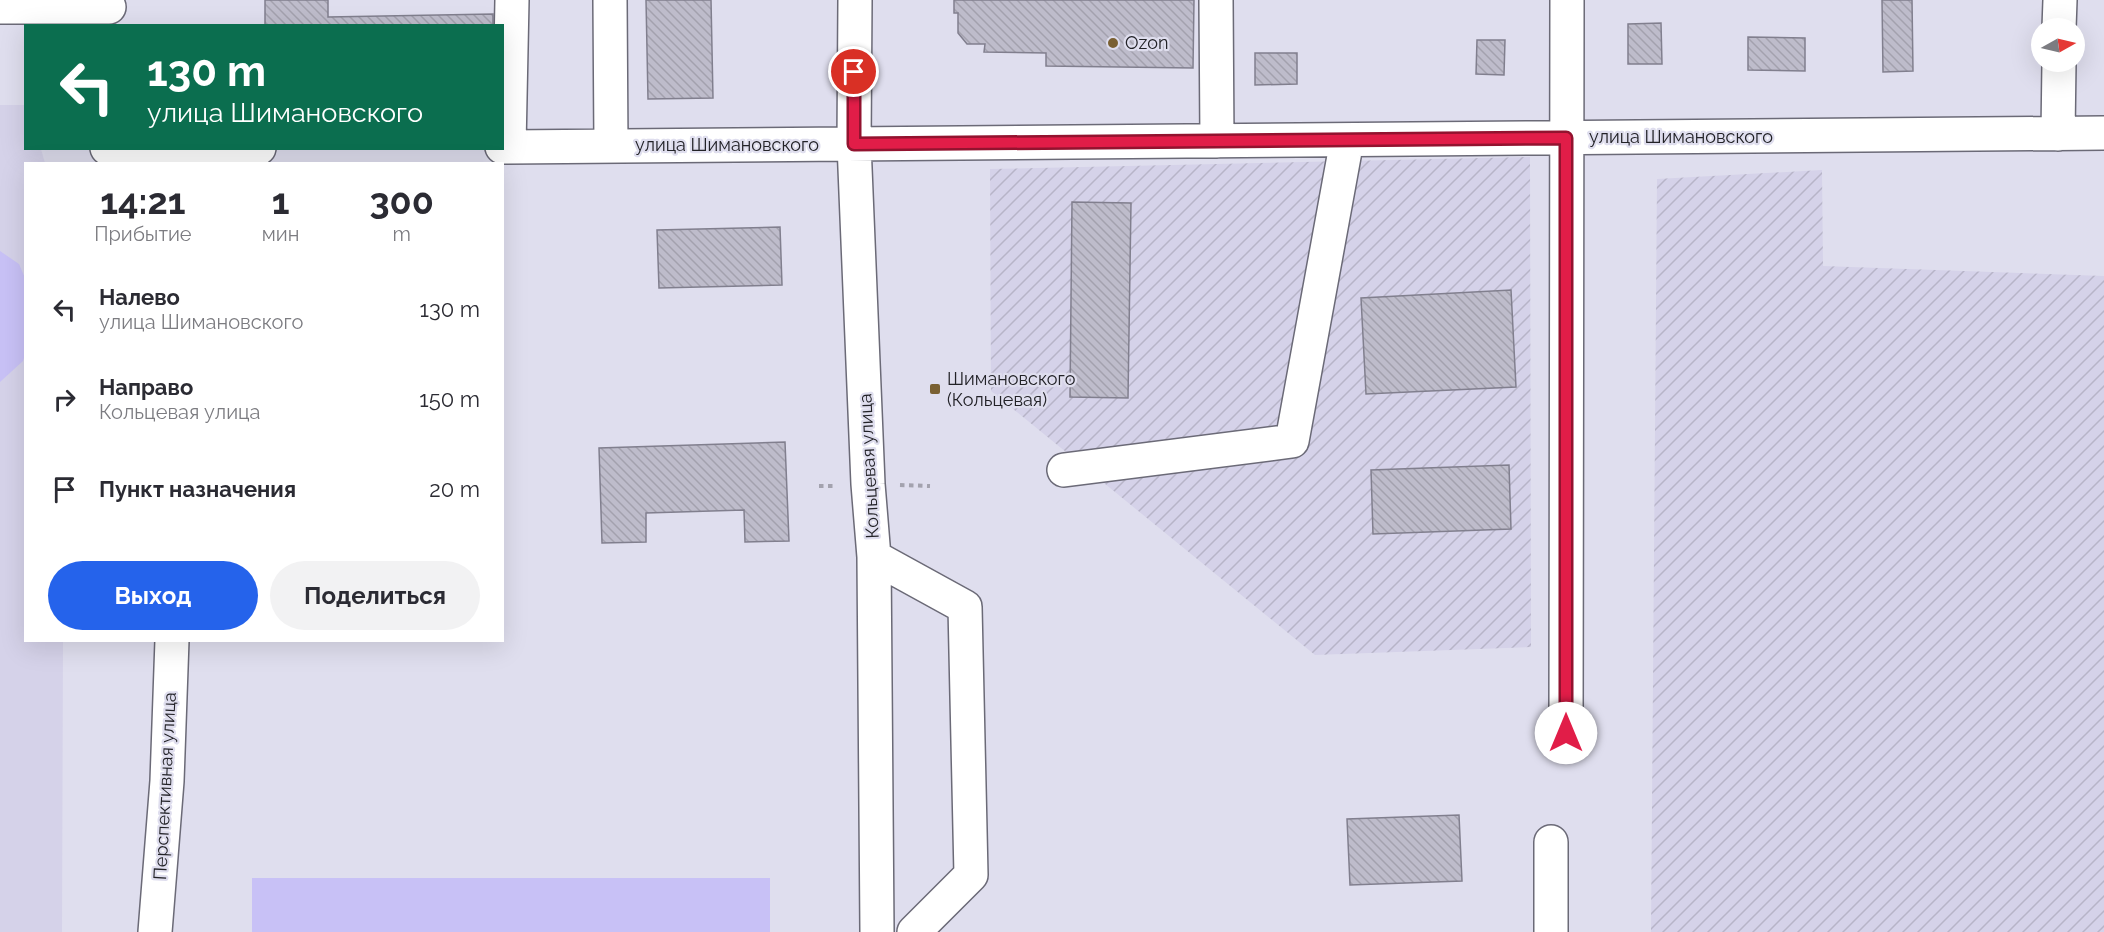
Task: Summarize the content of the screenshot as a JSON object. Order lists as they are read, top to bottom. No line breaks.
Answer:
{"streets":{"street":["улица Шимановского","Кольцевая улица","Перспективная улица"]},"crossings":[["улица Шимановского","Кольцевая улица"]],"places":{"other":["Ozon"],"transit":["Шимановского (Кольцевая)"]},"north":"right","page":{"turn":["130 m","улица Шимановского"],"eta":["14:21","Прибытие","1","мин","300","m"],"list":[{"name":"Налево","note":"улица Шимановского","value":"130 m"},{"name":"Направо","note":"Кольцевая улица","value":"150 m"},{"name":"Пункт назначения","value":"20 m"}],"buttons":["Выход","Поделиться"]}}
